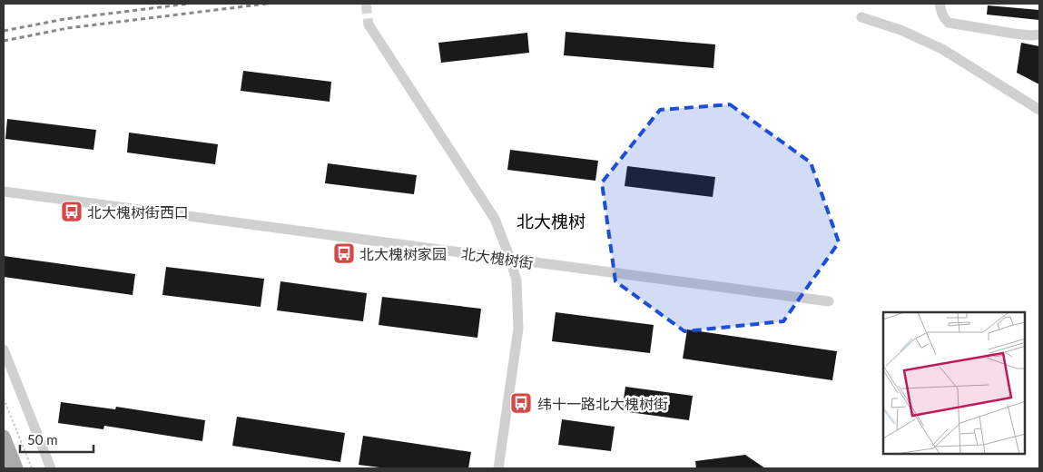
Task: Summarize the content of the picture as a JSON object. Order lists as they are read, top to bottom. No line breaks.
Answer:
{"streets":{"street":["北大槐树街"]},"districts":["北大槐树"],"places":{"bus stop":["北大槐树街西口","北大槐树家园","纬十一路北大槐树街"]},"scale_bar":"50 m"}
